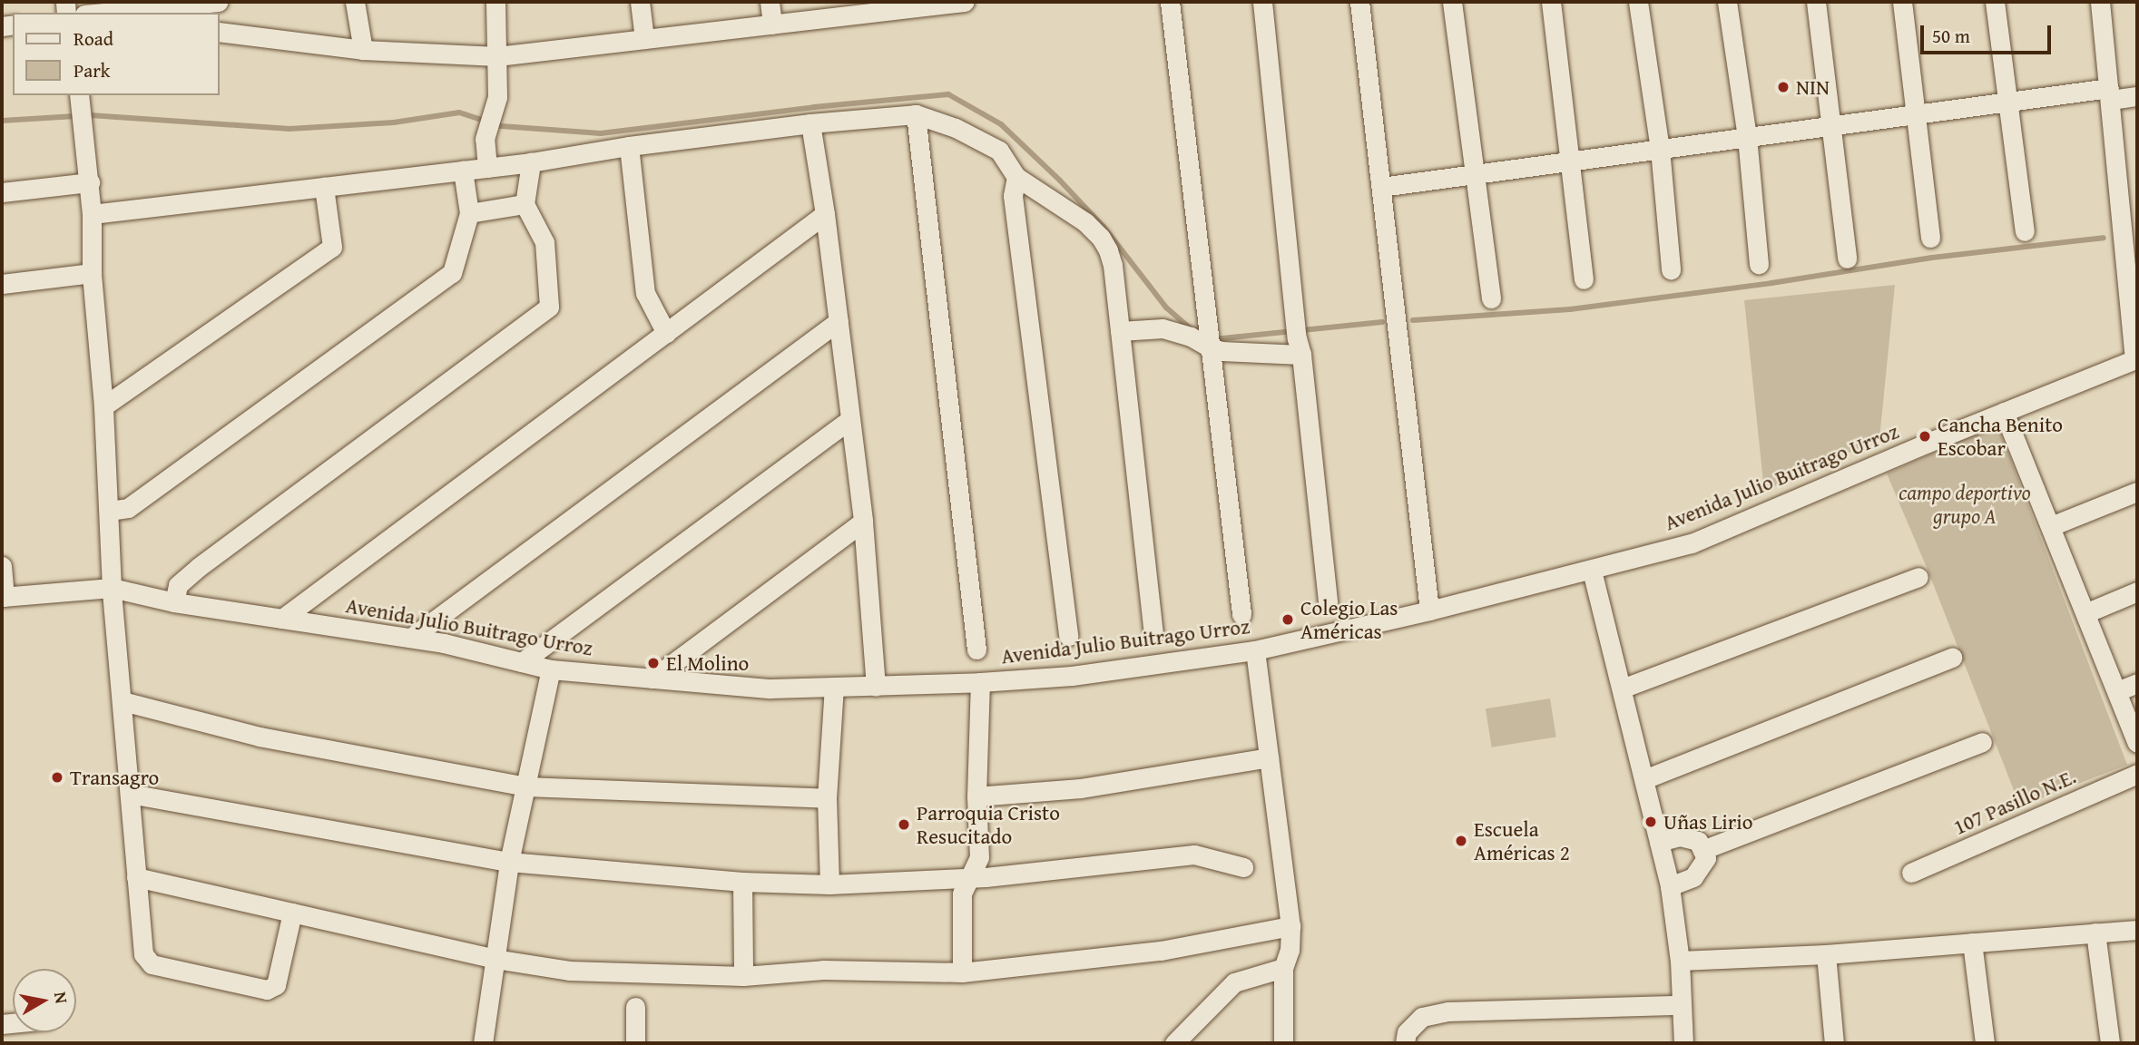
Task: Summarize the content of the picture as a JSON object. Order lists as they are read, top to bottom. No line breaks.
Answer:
{"streets":{"street":["Avenida Julio Buitrago Urroz","107 Pasillo N.E."]},"parks":["campo deportivo grupo A"],"places":["NIN","Cancha Benito Escobar","Colegio Las Américas","El Molino","Transagro","Uñas Lirio","Parroquia Cristo Resucitado","Escuela Américas 2"],"legend":["Road","Park"],"scale_bar":"50 m","north":"right"}
